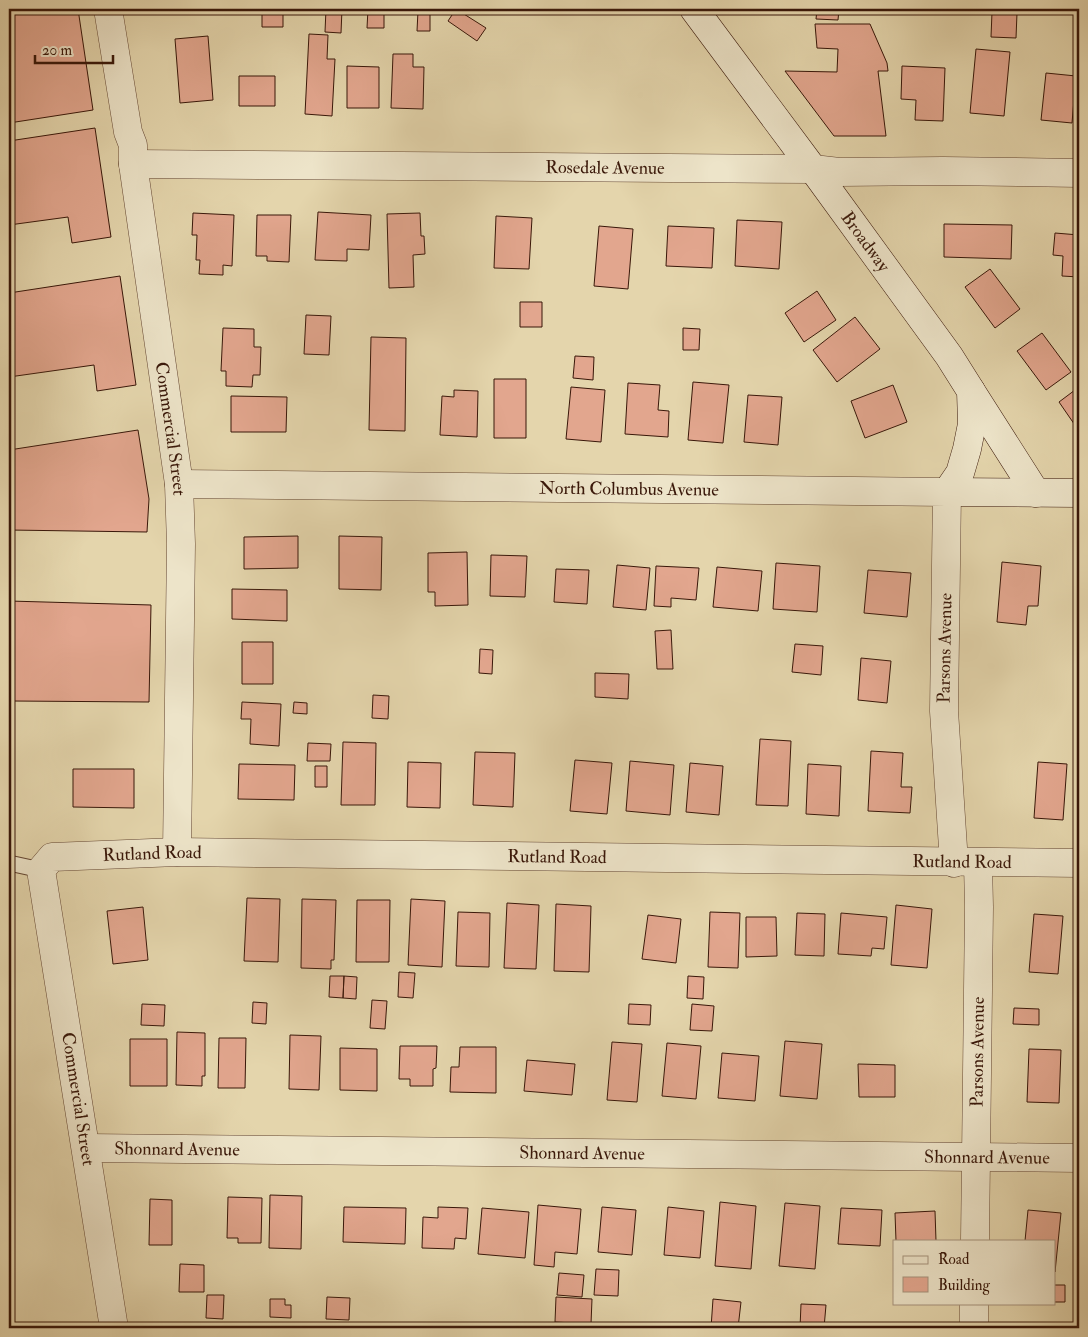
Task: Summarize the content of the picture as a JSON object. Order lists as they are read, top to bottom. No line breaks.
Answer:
{"streets":{"street":["Rosedale Avenue","Broadway","Commercial Street","North Columbus Avenue","Parsons Avenue","Rutland Road","Shonnard Avenue"]},"crossings":[["Rosedale Avenue","Broadway"],["Rosedale Avenue","Commercial Street"],["Broadway","North Columbus Avenue"],["Commercial Street","North Columbus Avenue"],["Commercial Street","Rutland Road"],["Commercial Street","Shonnard Avenue"],["North Columbus Avenue","Parsons Avenue"],["Parsons Avenue","Rutland Road"],["Parsons Avenue","Shonnard Avenue"]],"legend":["Road","Building"],"scale_bar":"20 m"}
